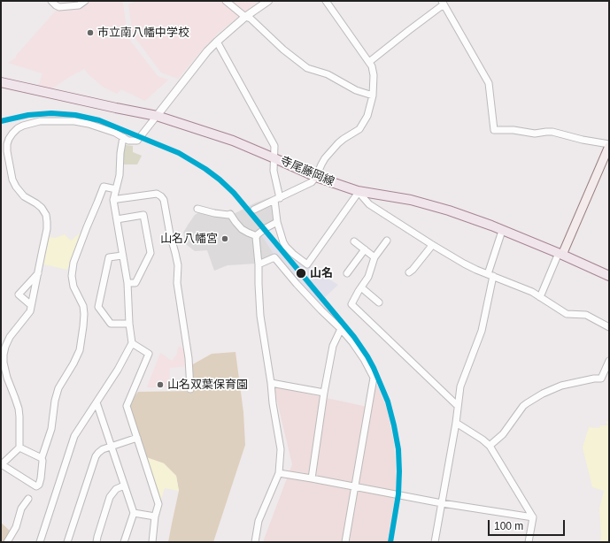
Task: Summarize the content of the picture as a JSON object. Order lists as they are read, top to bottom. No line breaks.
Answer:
{"streets":{"main road":["寺尾藤岡線"]},"places":["市立南八幡中学校","山名八幡宮","山名","山名双葉保育園"],"scale_bar":"100 m"}
